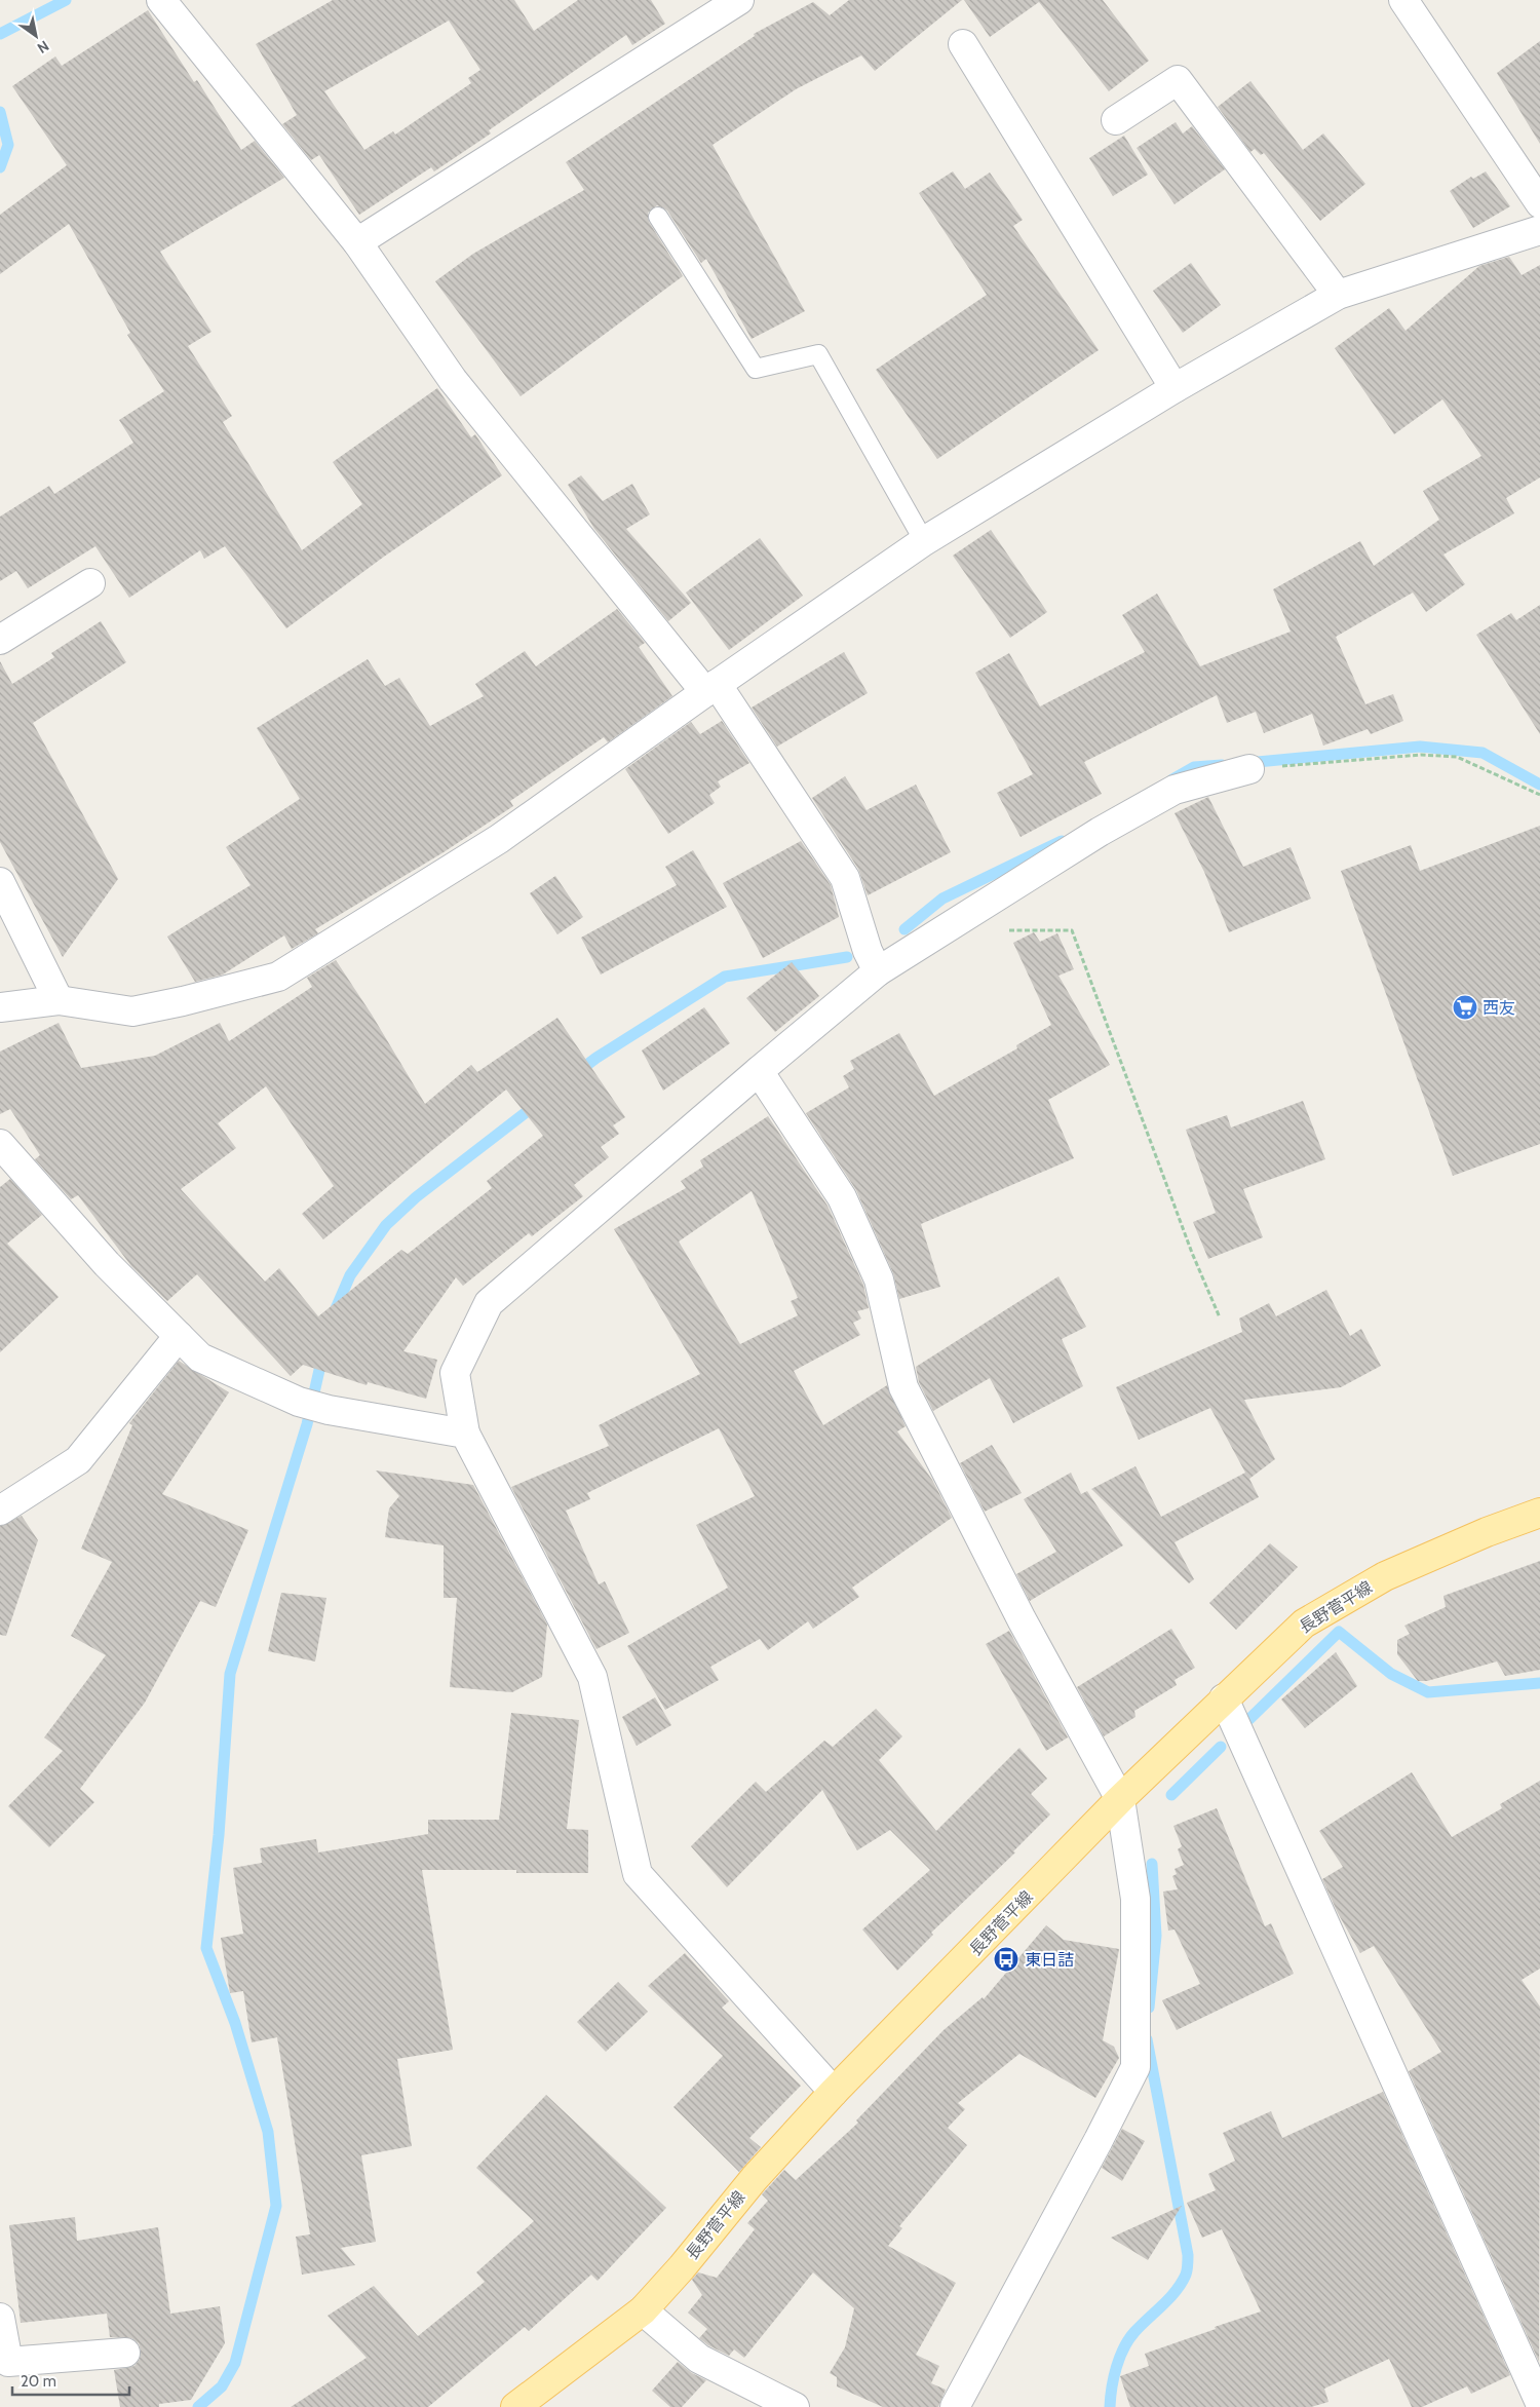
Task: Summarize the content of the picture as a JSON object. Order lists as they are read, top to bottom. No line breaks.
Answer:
{"streets":{"main road":["長野菅平線"]},"places":{"supermarket":["西友"],"bus stop":["東日詰"]},"scale_bar":"20 m","north":"bottom right"}
